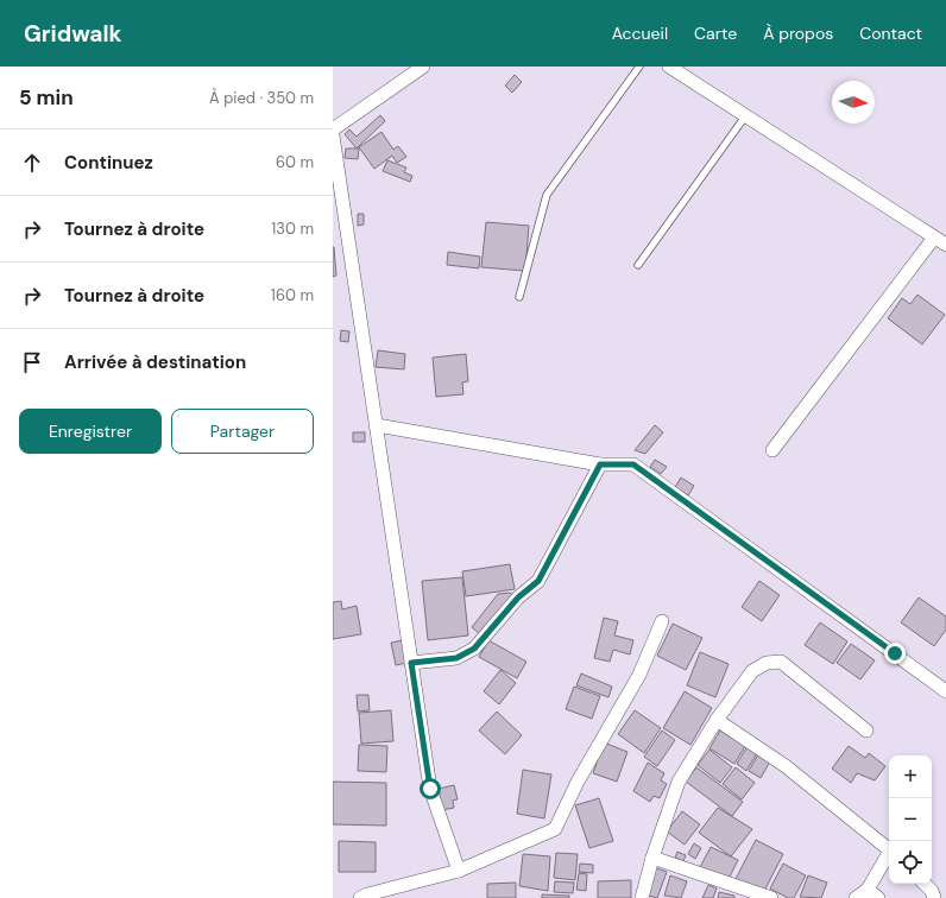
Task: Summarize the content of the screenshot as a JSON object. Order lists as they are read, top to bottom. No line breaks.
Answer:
{"north":"right","page":{"header":"Gridwalk","nav":["Accueil","Carte","À propos","Contact"],"heading":["5 min","À pied · 350 m"],"list":[["Continuez","60 m"],["Tournez à droite","130 m"],["Tournez à droite","160 m"],"Arrivée à destination"],"buttons":["Enregistrer","Partager"],"map_buttons":["+","−"]}}
